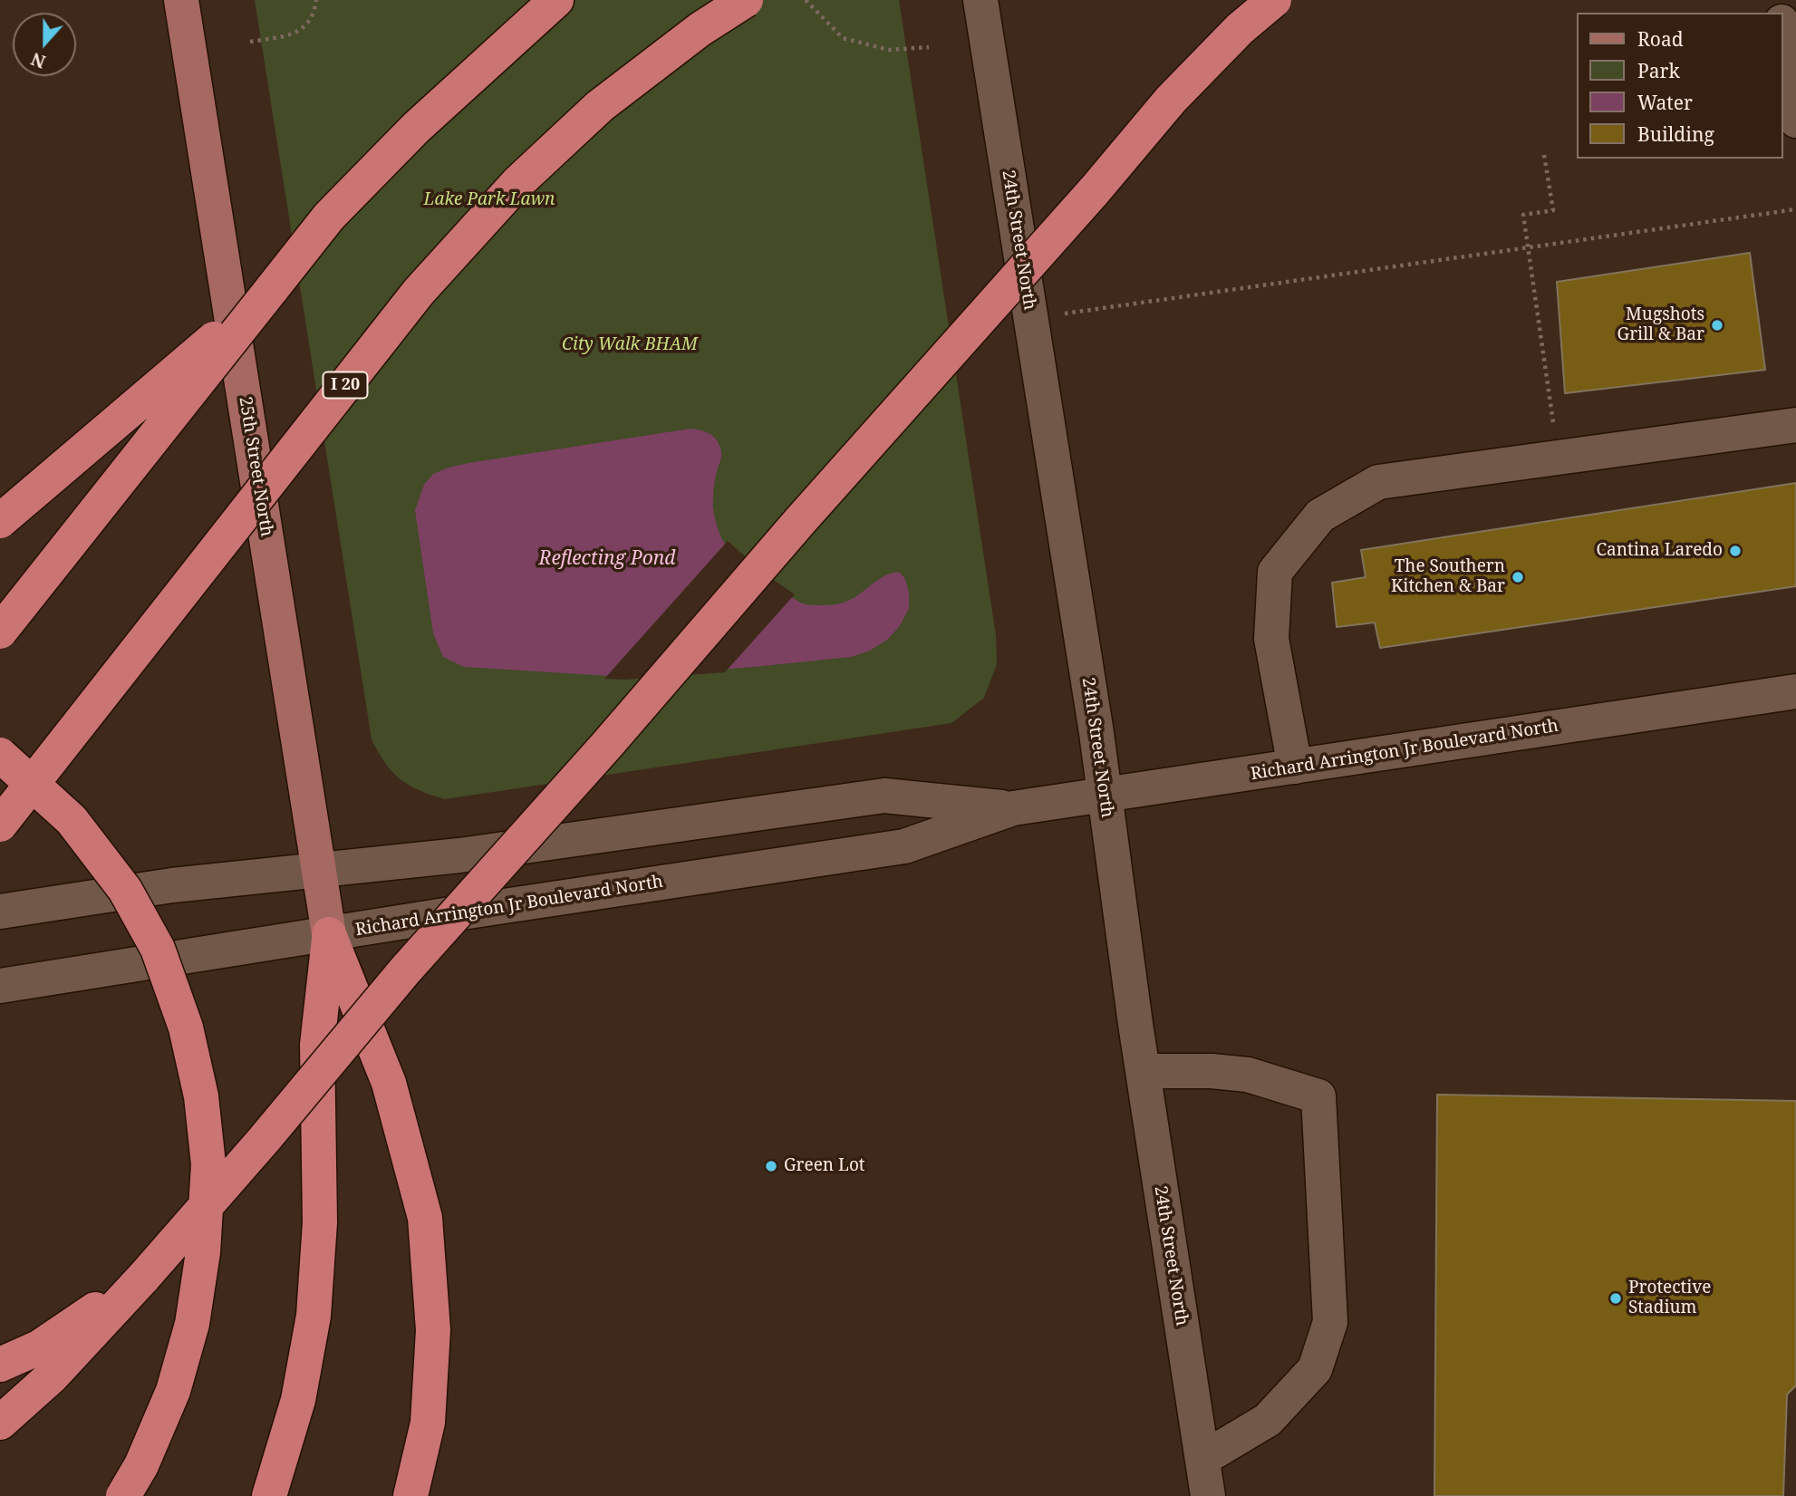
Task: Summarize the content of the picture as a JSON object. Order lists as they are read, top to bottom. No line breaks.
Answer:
{"streets":{"highway":["I 20"],"main road":["25th Street North"],"street":["24th Street North","Richard Arrington Jr Boulevard North"]},"crossings":[["24th Street North","Richard Arrington Jr Boulevard North"],["25th Street North","Richard Arrington Jr Boulevard North"]],"water":["Reflecting Pond"],"parks":["Lake Park Lawn","City Walk BHAM"],"places":["Mugshots Grill & Bar","Cantina Laredo","The Southern Kitchen & Bar","Green Lot","Protective Stadium"],"legend":["Road","Park","Water","Building"],"north":"bottom"}
